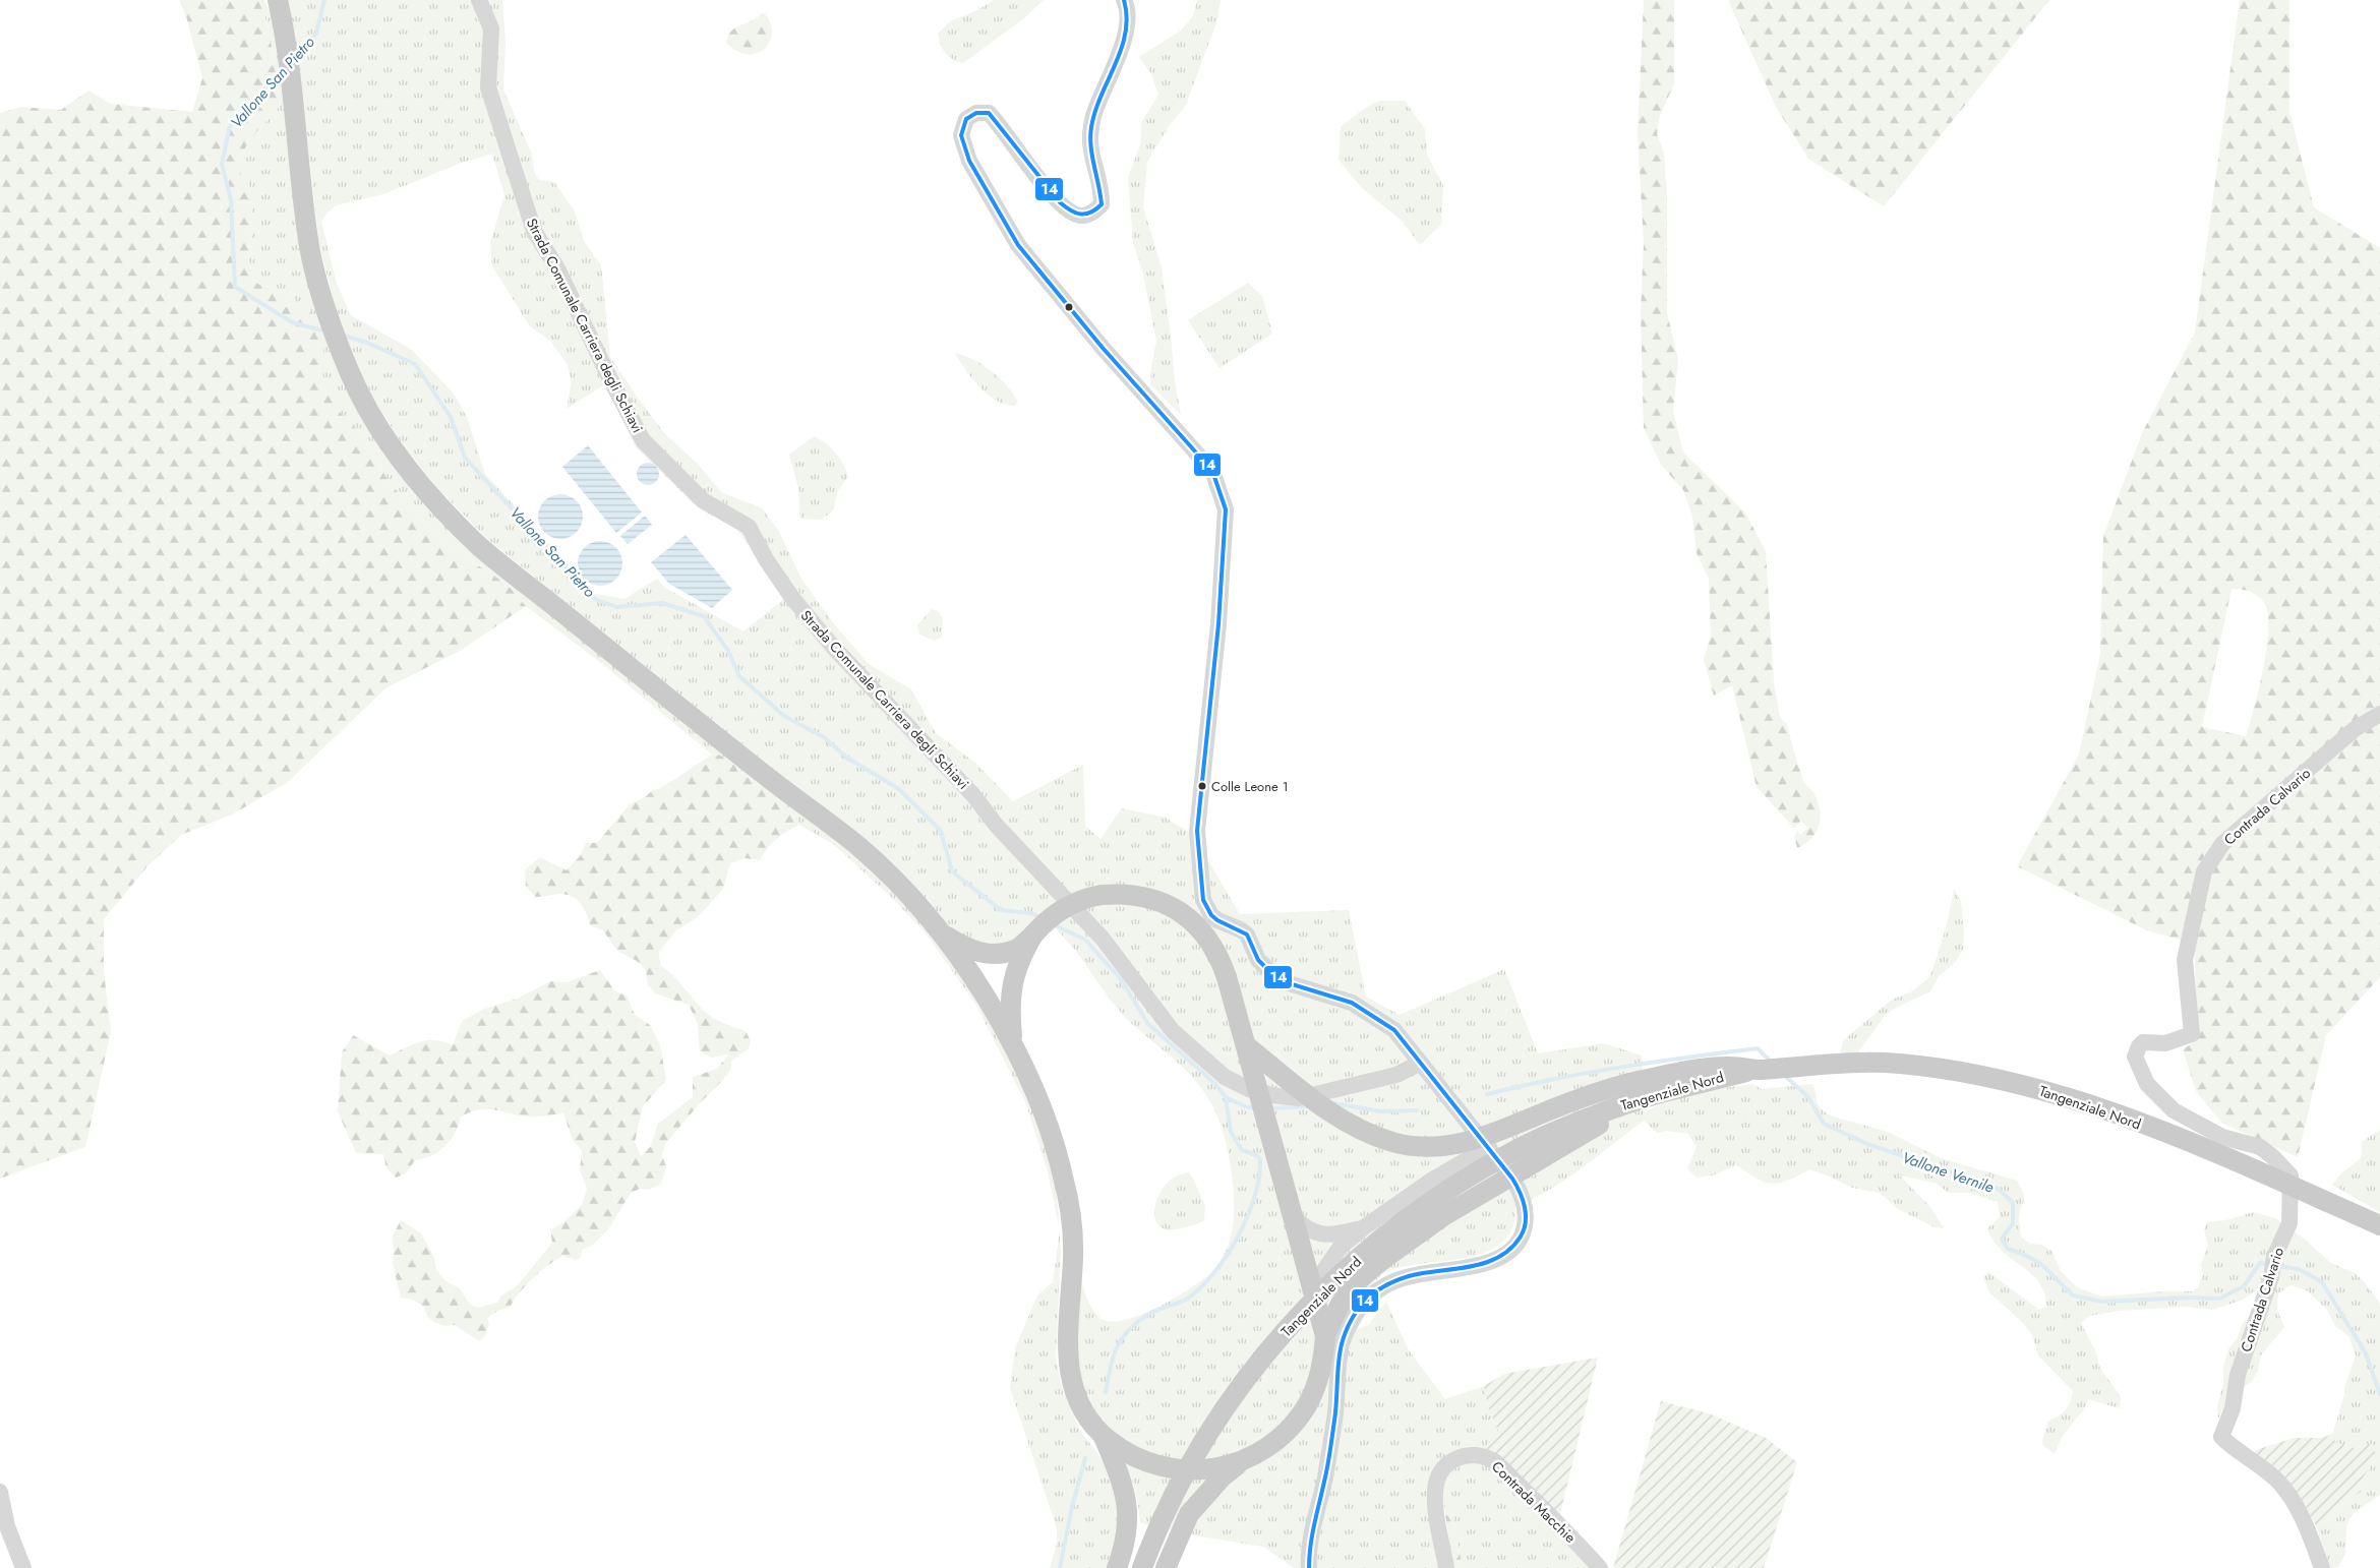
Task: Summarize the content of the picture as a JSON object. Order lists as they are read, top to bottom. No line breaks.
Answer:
{"streets":{"main road":["Tangenziale Nord"],"street":["Strada Comunale Carriera degli Schiavi","Contrada Calvario","Contrada Macchie"]},"water":["Vallone San Pietro","Vallone Vernile"],"places":["Colle Leone 1"],"lines":["transit line 14"]}
